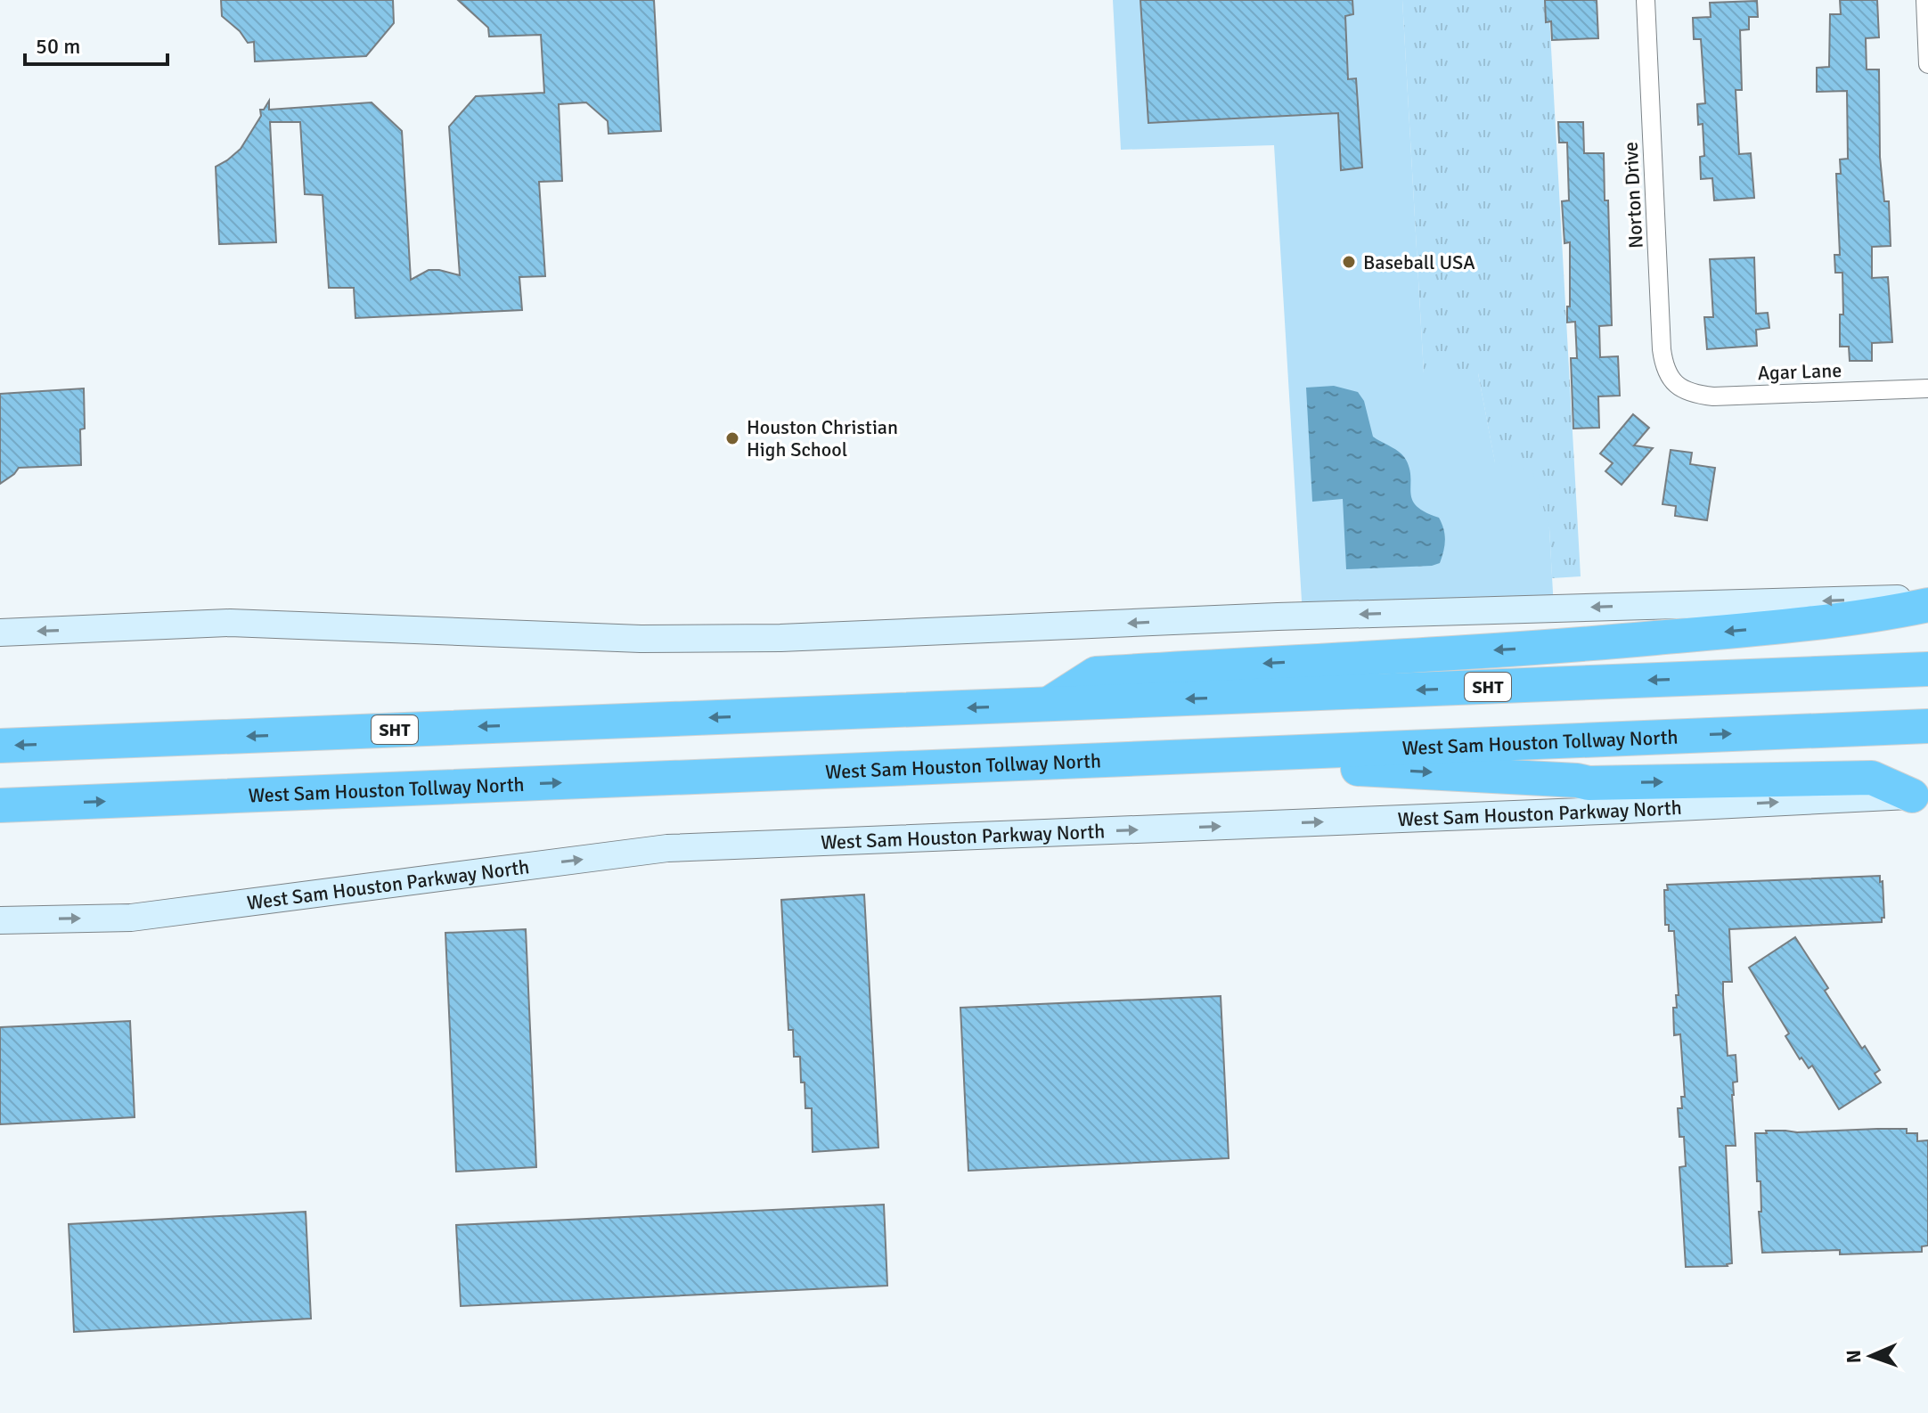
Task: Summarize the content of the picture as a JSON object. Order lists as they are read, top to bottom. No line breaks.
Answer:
{"streets":{"highway":["SHT","West Sam Houston Tollway North"],"main road":["West Sam Houston Parkway North"],"street":["Norton Drive","Agar Lane"]},"crossings":[["Norton Drive","Agar Lane"]],"places":["Baseball USA","Houston Christian High School"],"scale_bar":"50 m","north":"left"}
